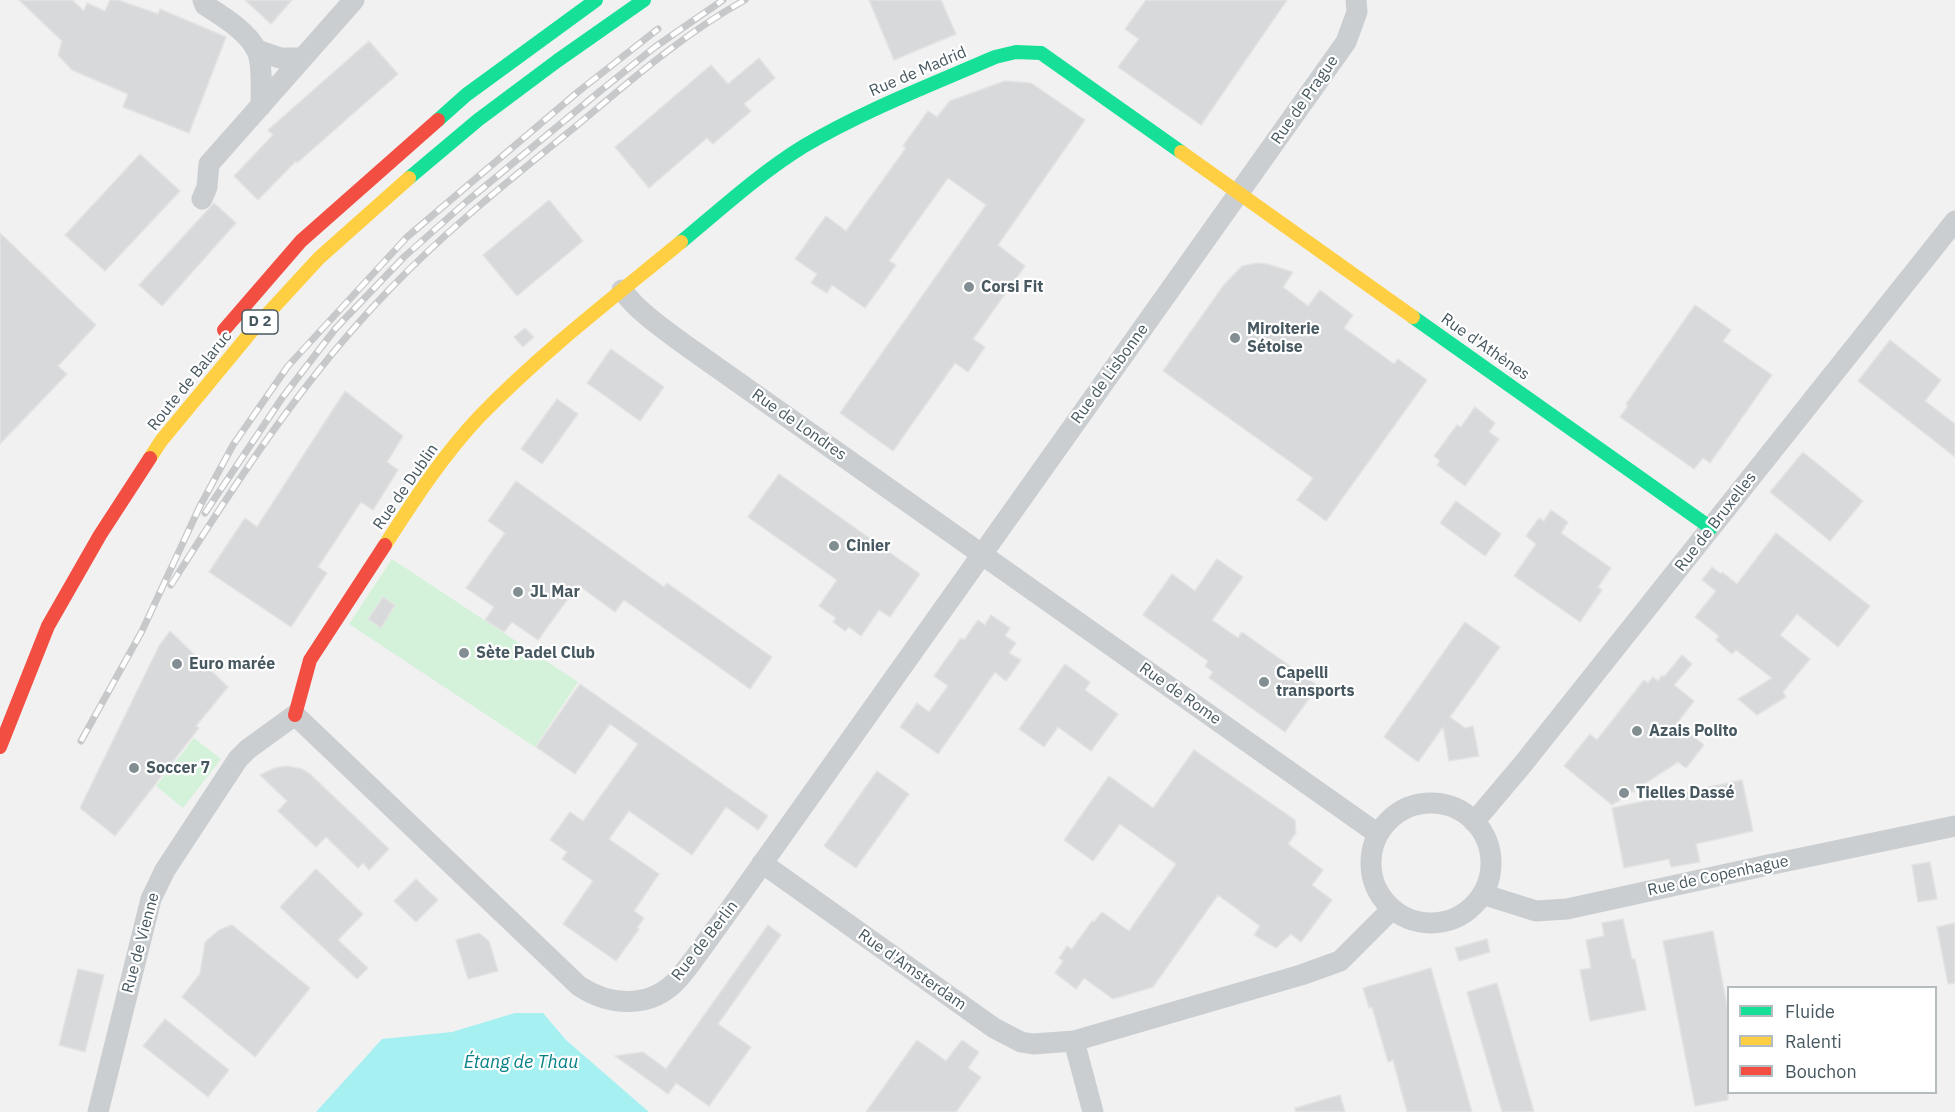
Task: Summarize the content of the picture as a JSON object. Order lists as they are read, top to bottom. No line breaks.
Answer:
{"streets":{"street":["Rue de Madrid","Rue de Prague","D 2","Rue d'Athènes","Rue de Lisbonne","Route de Balaruc","Rue de Londres","Rue de Dublin","Rue de Bruxelles","Rue de Rome","Rue de Copenhague","Rue de Berlin","Rue de Vienne","Rue d'Amsterdam"]},"crossings":[["Rue de Madrid","Rue de Prague"],["Rue de Madrid","Rue d'Athènes"],["Rue de Madrid","Rue de Lisbonne"],["Rue de Madrid","Rue de Londres"],["Rue de Madrid","Rue de Dublin"],["Rue de Prague","Rue d'Athènes"],["Rue de Prague","Rue de Lisbonne"],["Rue d'Athènes","Rue de Lisbonne"],["Rue d'Athènes","Rue de Bruxelles"],["Rue de Lisbonne","Rue de Londres"],["Rue de Lisbonne","Rue de Rome"],["Rue de Lisbonne","Rue de Berlin"],["Rue de Londres","Rue de Dublin"],["Rue de Londres","Rue de Rome"],["Rue de Londres","Rue de Berlin"],["Rue de Dublin","Rue de Berlin"],["Rue de Dublin","Rue de Vienne"],["Rue de Bruxelles","Rue de Rome"],["Rue de Bruxelles","Rue de Copenhague"],["Rue de Bruxelles","Rue d'Amsterdam"],["Rue de Rome","Rue de Copenhague"],["Rue de Rome","Rue de Berlin"],["Rue de Rome","Rue d'Amsterdam"],["Rue de Copenhague","Rue d'Amsterdam"],["Rue de Berlin","Rue de Vienne"],["Rue de Berlin","Rue d'Amsterdam"]],"water":["Étang de Thau"],"places":["Corsi Fit","Miroiterie Sétoise","Cinier","JL Mar","Sète Padel Club","Euro marée","Capelli transports","Azais Polito","Soccer 7","Tielles Dassé"],"legend":["Fluide","Ralenti","Bouchon"]}
